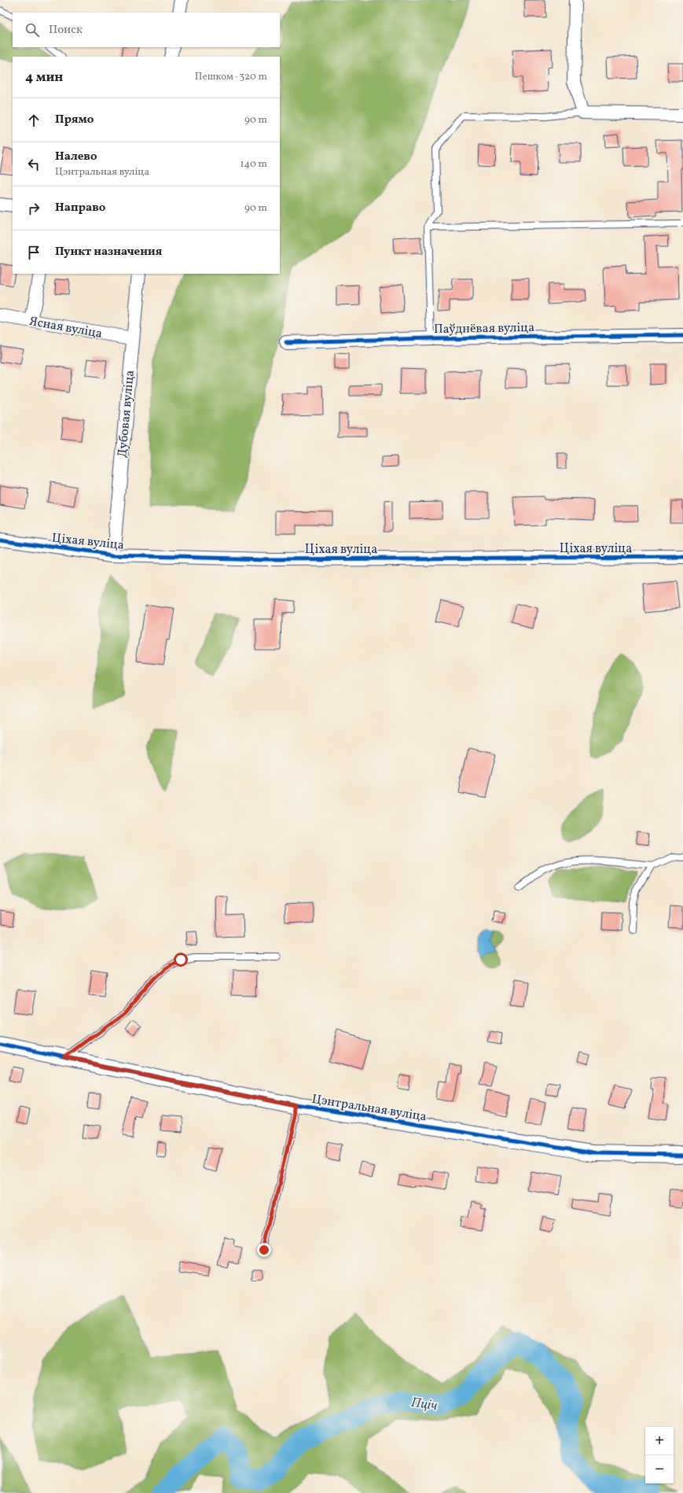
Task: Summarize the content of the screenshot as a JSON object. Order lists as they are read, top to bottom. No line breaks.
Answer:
{"streets":{"street":["Ясная вуліца","Паўднёвая вуліца","Дубовая вуліца","Ціхая вуліца","Цэнтральная вуліца"]},"crossings":[["Ясная вуліца","Дубовая вуліца"],["Дубовая вуліца","Ціхая вуліца"]],"water":["Пціч"],"page":{"search":"Поиск","heading":["4 мин","Пешком · 320 m"],"list":[["Прямо","90 m"],["Налево","Цэнтральная вуліца","140 m"],["Направо","90 m"],"Пункт назначения"],"map_buttons":["+","−"]}}
